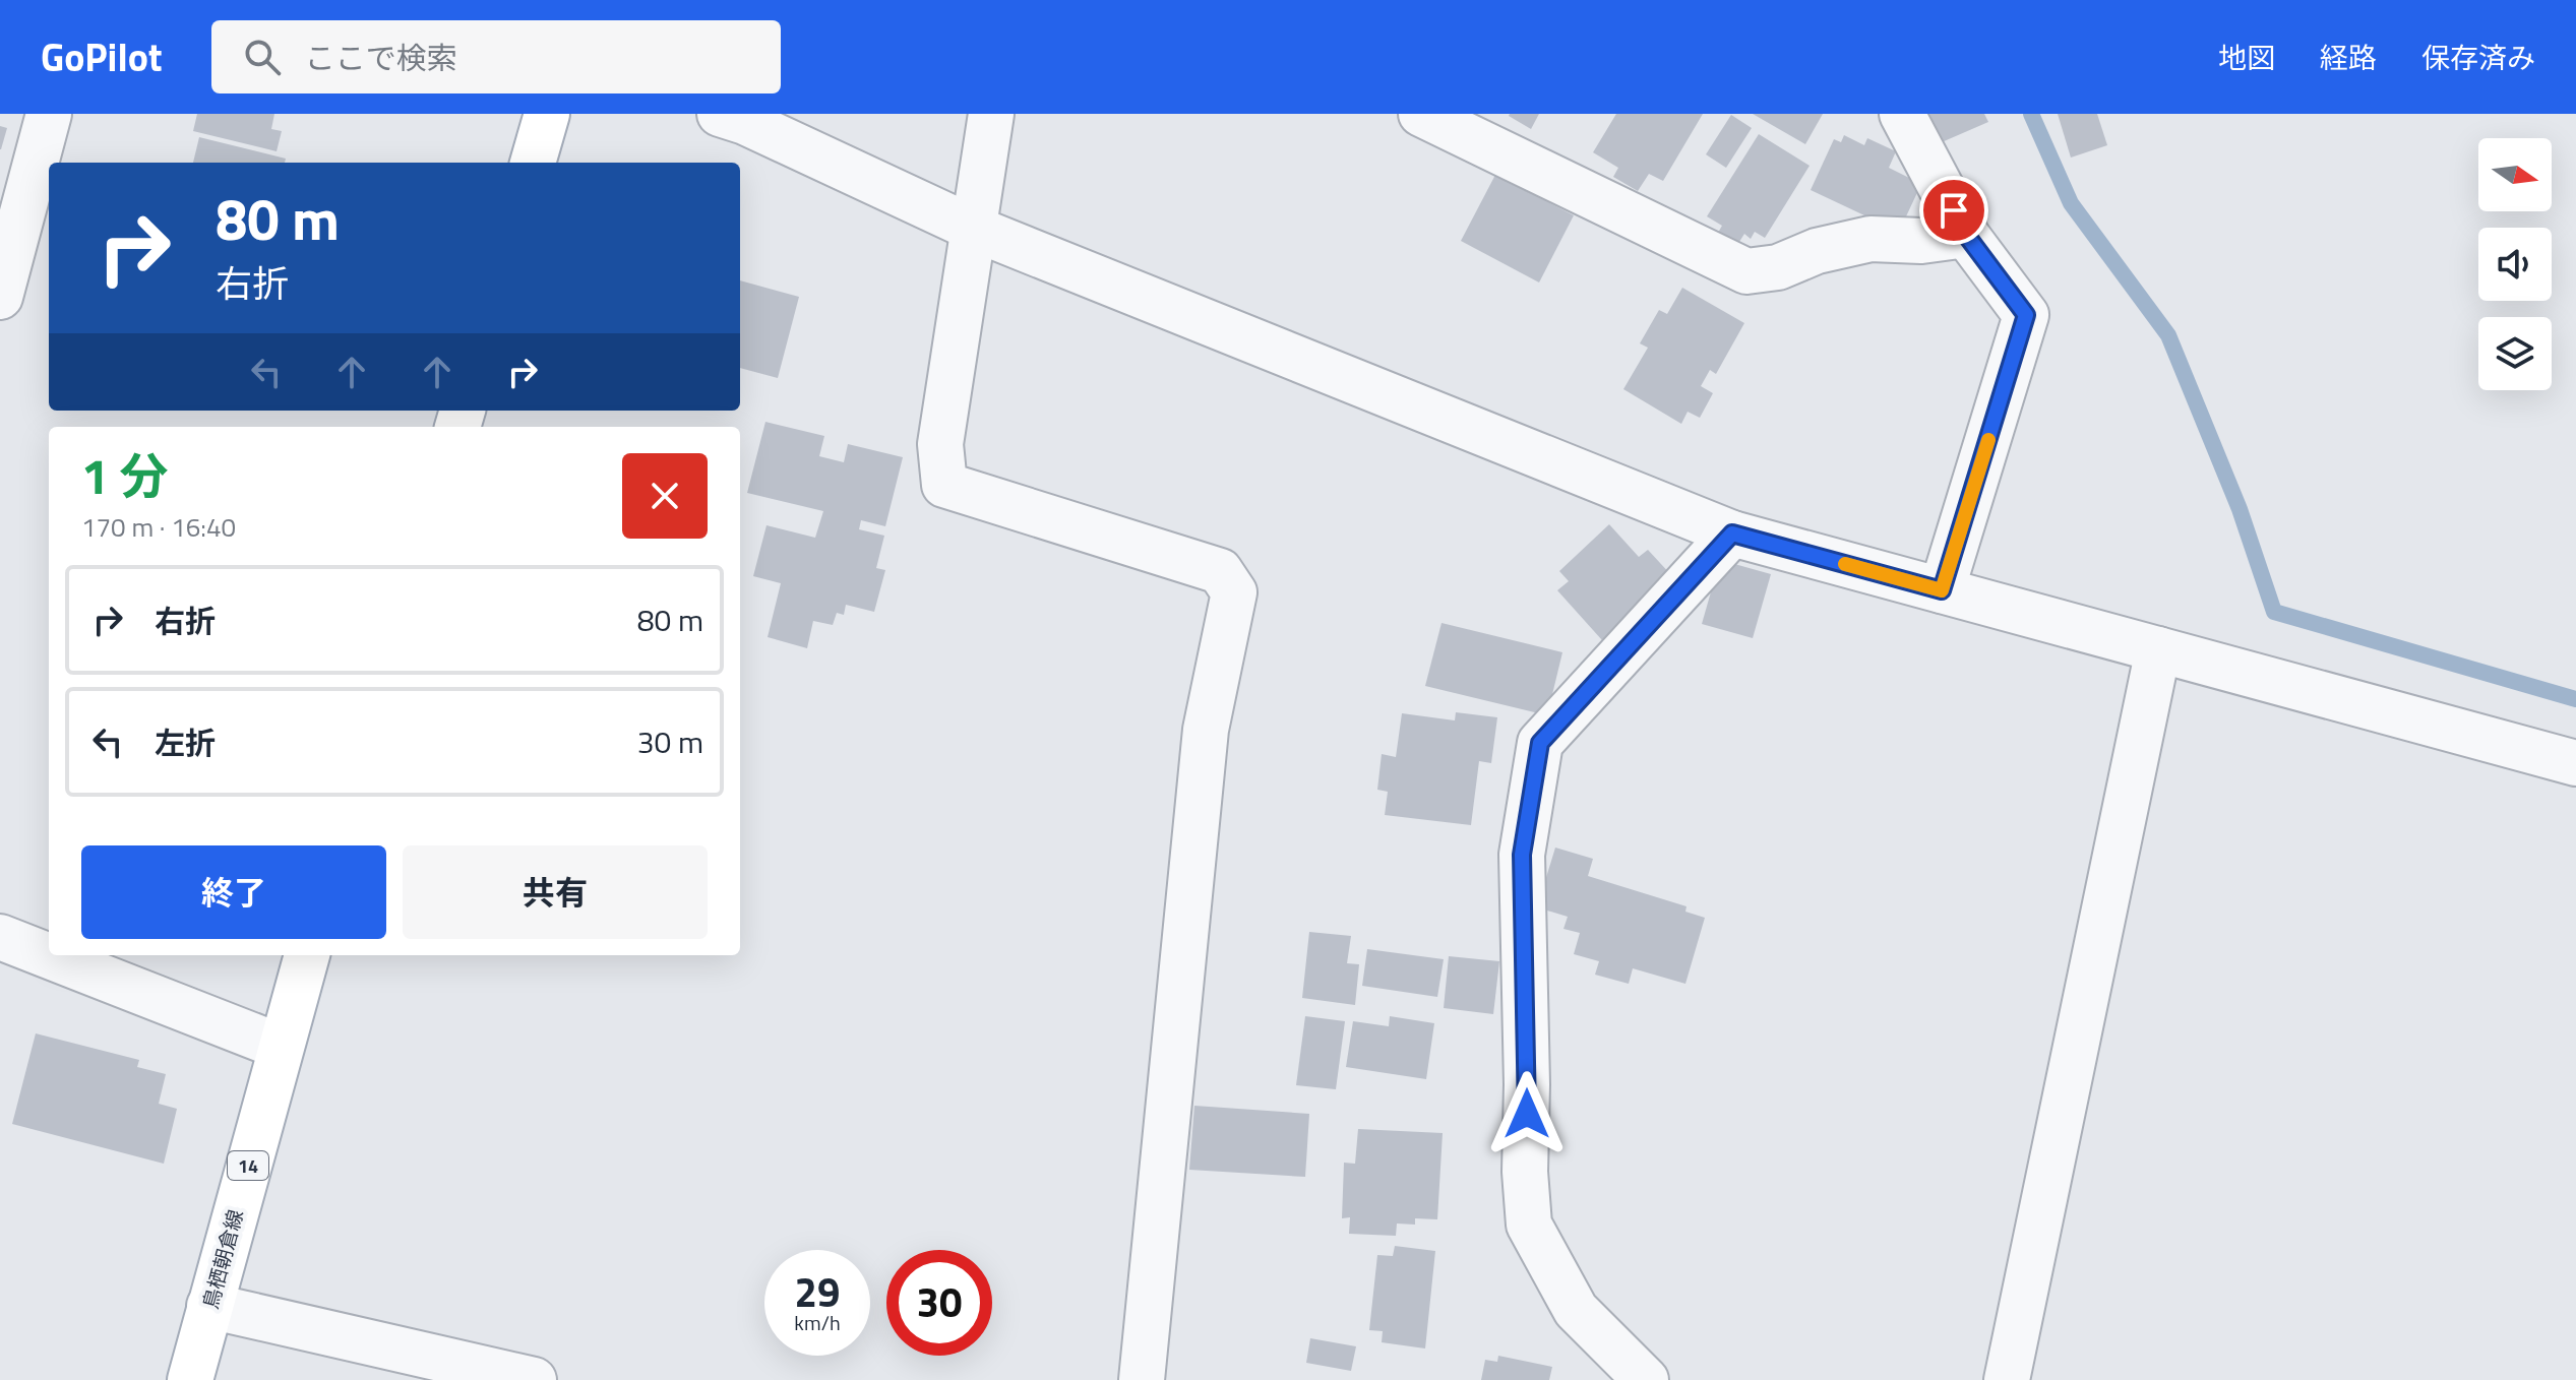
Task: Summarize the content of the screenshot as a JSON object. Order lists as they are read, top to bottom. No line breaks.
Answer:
{"streets":{"main road":["14","鳥栖朝倉線"]},"north":"right","page":{"header":"GoPilot","search":"ここで検索","nav":["地図","経路","保存済み"],"turn":["80 m","右折"],"heading":["1 分","170 m · 16:40"],"list":[{"name":"右折","value":"80 m"},{"name":"左折","value":"30 m"}],"buttons":["終了","共有"],"speed":"29 km/h","limit":"30"}}
